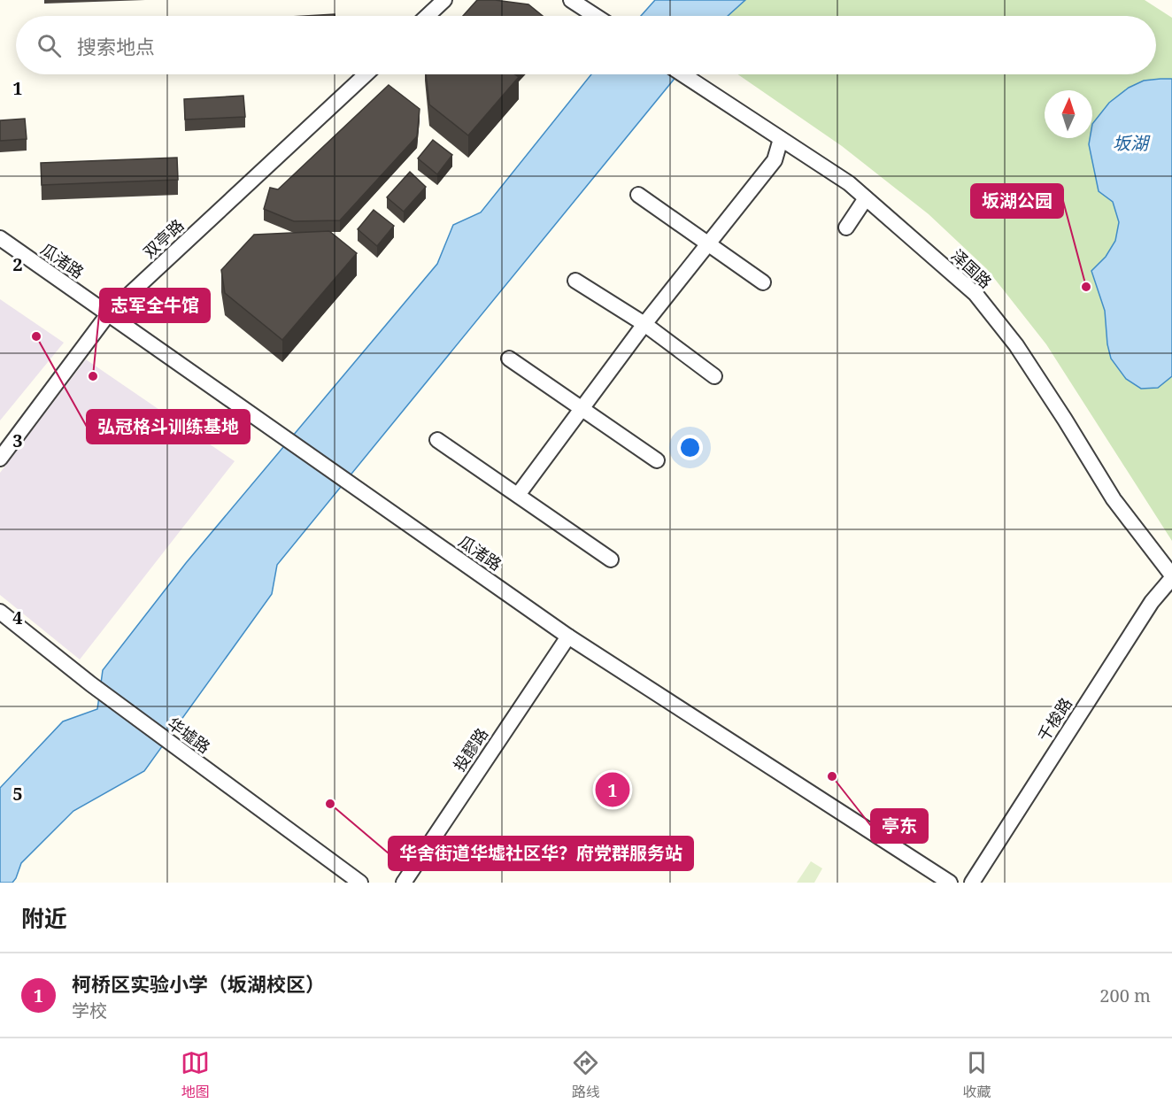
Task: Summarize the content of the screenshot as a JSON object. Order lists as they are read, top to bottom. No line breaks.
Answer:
{"streets":{"street":["双亭路","瓜渚路","泽国路","千梭路","华墟路","投醪路"]},"crossings":[["双亭路","瓜渚路"],["瓜渚路","投醪路"],["泽国路","千梭路"]],"water":["坂湖"],"places":["坂湖公园","弘冠格斗训练基地","志军全牛馆","亭东","华舍街道华墟社区华？府党群服务站"],"north":"top","page":{"search":"搜索地点","pins":"1","heading":"附近","list":[{"mark":"1","name":"柯桥区实验小学（坂湖校区）","note":"学校","value":"200 m"}],"nav":["地图","路线","收藏"]},"grid":{"rows":["1","2","3","4","5"]}}
